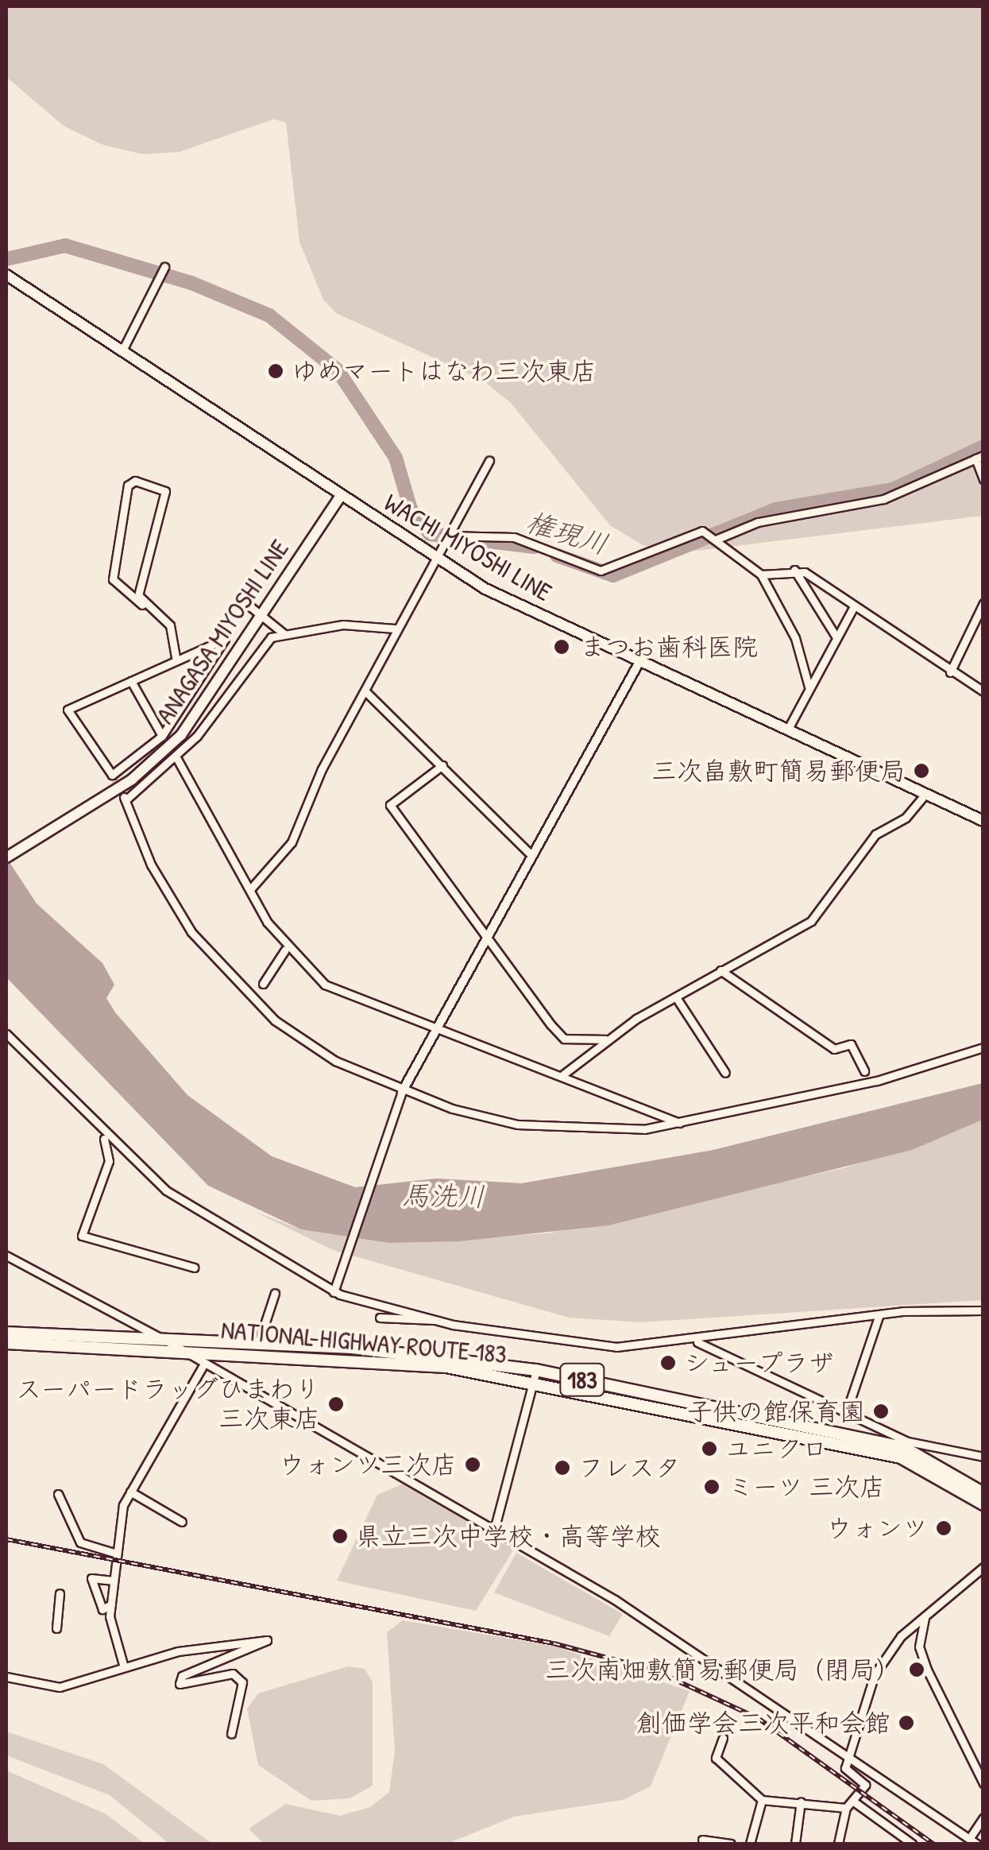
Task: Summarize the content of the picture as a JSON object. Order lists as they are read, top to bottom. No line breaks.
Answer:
{"streets":{"highway":["NATIONAL HIGHWAY ROUTE 183","183"],"main road":["WACHI MIYOSHI LINE","ANAGASA MIYOSHI LINE"]},"crossings":[["WACHI MIYOSHI LINE","ANAGASA MIYOSHI LINE"]],"water":["権現川","馬洗川"],"places":["ゆめマートはなわ三次東店","まつお歯科医院","三次畠敷町簡易郵便局","シュープラザ","スーパードラッグひまわり 三次東店","子供の館保育園","ユニクロ","ウォンツ三次店","フレスタ","ミーツ 三次店","ウォンツ","県立三次中学校・高等学校","三次南畑敷簡易郵便局（閉局）","創価学会三次平和会館"]}
